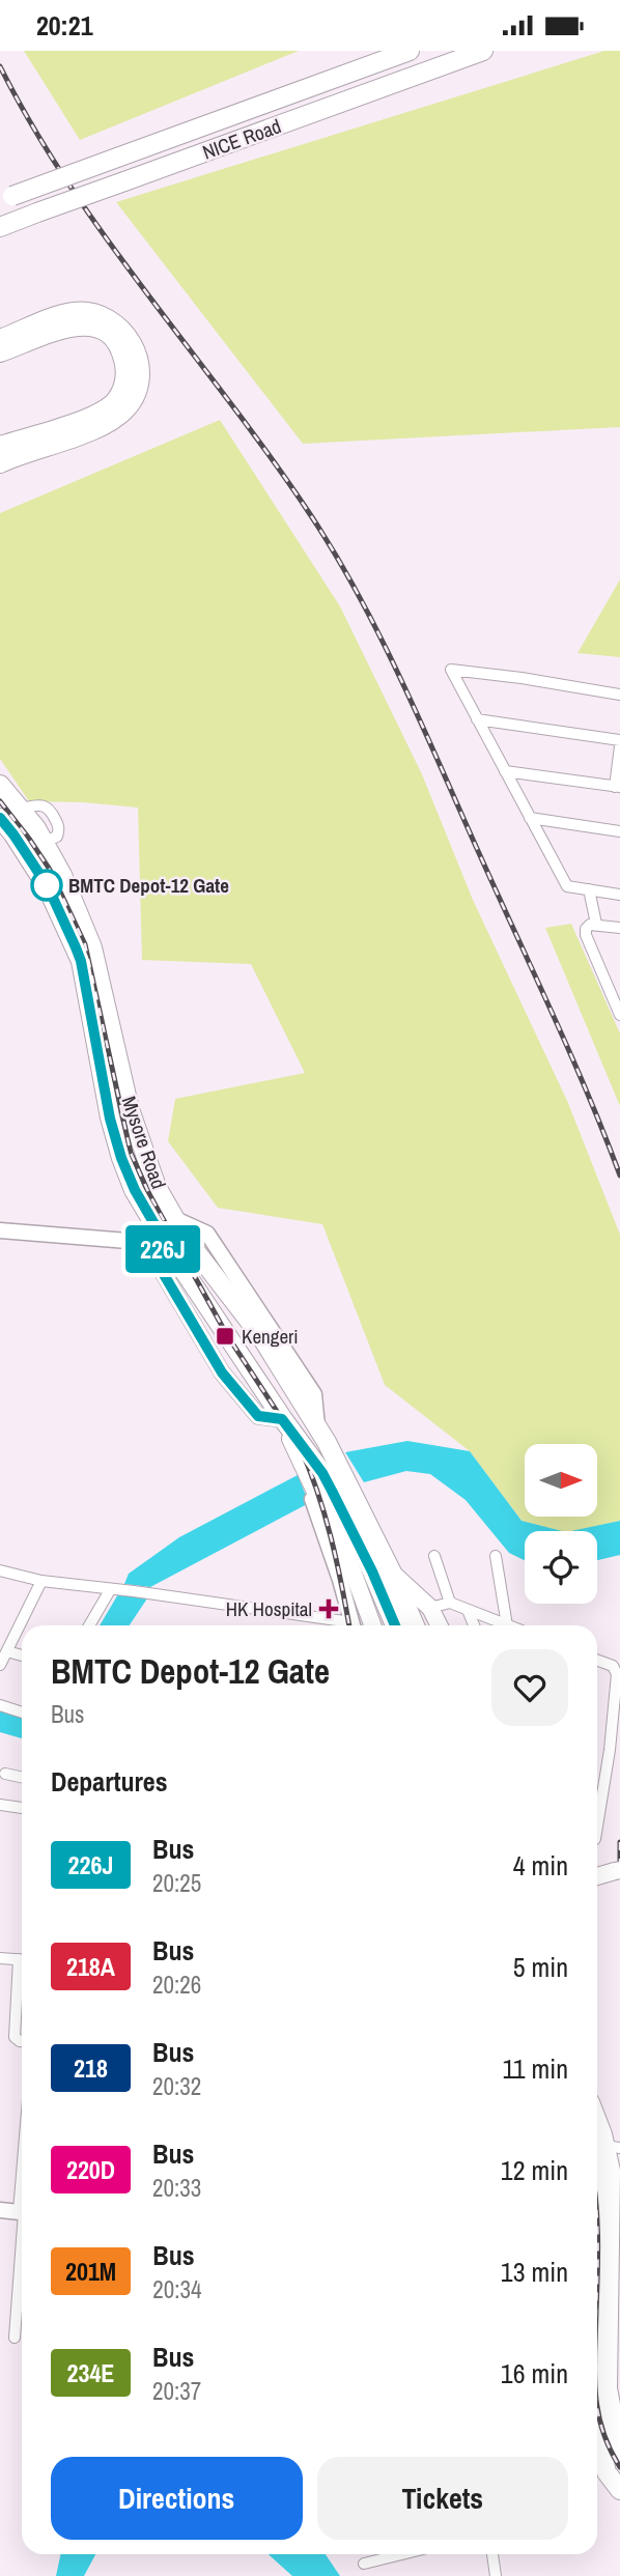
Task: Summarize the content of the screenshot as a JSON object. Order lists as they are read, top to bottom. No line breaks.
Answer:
{"streets":{"highway":["NICE Road","Mysore Road"]},"places":{"other":["BMTC Depot-12 Gate"],"transit":["Kengeri"],"health":["HK Hospital"]},"lines":["bus line 226J"],"north":"right","page":{"status":"20:21","on_map":"226J","heading":[["BMTC Depot-12 Gate","Bus"],"Departures"],"list":[{"mark":"226J","name":"Bus","note":"20:25","value":"4 min"},{"mark":"218A","name":"Bus","note":"20:26","value":"5 min"},{"mark":"218","name":"Bus","note":"20:32","value":"11 min"},{"mark":"220D","name":"Bus","note":"20:33","value":"12 min"},{"mark":"201M","name":"Bus","note":"20:34","value":"13 min"},{"mark":"234E","name":"Bus","note":"20:37","value":"16 min"}],"buttons":["Directions","Tickets"]}}
